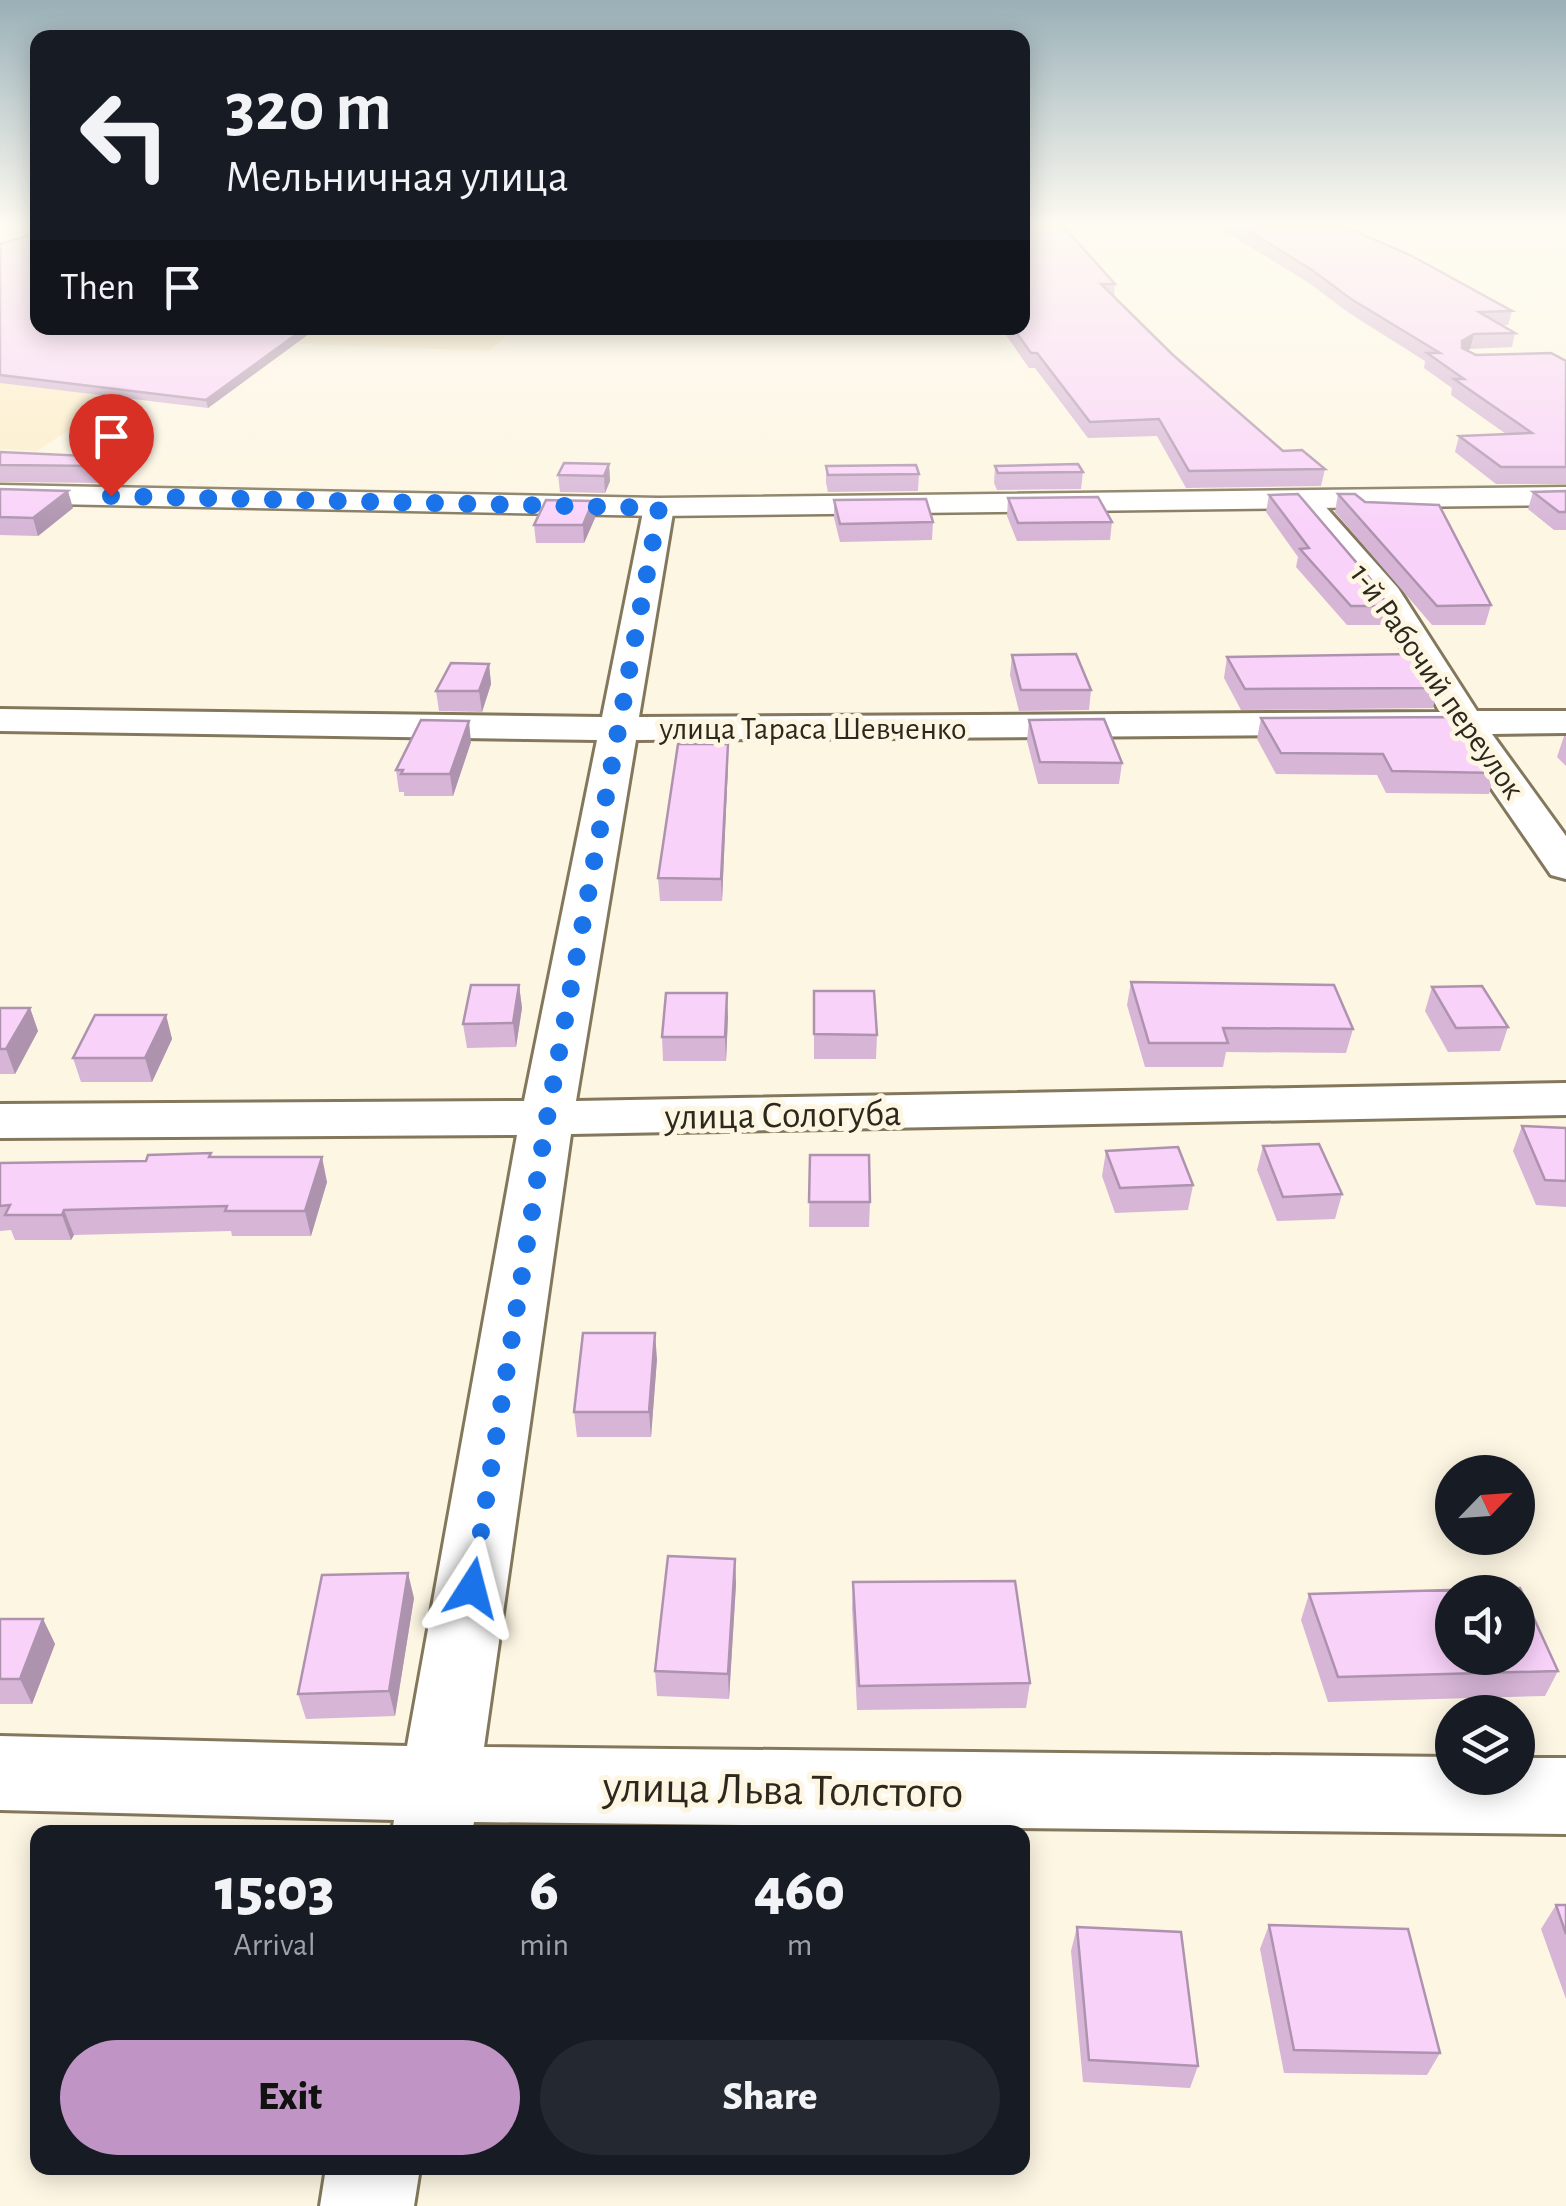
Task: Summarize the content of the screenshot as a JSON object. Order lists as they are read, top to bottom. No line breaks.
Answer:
{"streets":{"street":["1-й Рабочий переулок","улица Тараса Шевченко","улица Сологуба","улица Льва Толстого"]},"crossings":[["1-й Рабочий переулок","улица Тараса Шевченко"]],"north":"top right","page":{"turn":["320 m","Мельничная улица"],"then":"Then","eta":["15:03","Arrival","6","min","460","m"],"buttons":["Exit","Share"]}}
